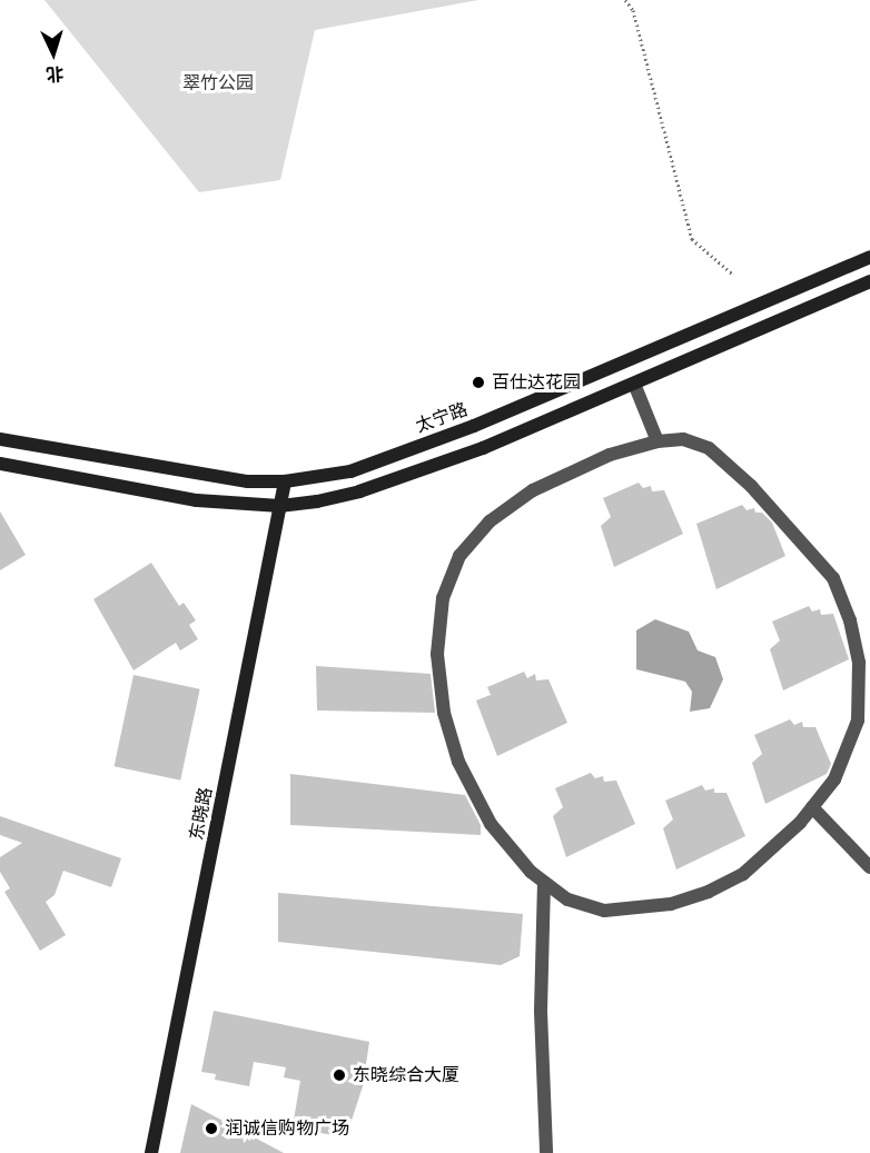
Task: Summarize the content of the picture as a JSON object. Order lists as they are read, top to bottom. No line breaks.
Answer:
{"streets":{"main road":["太宁路","东晓路"]},"crossings":[["太宁路","东晓路"]],"parks":["翠竹公园"],"places":["百仕达花园","东晓综合大厦","润诚信购物广场"],"north":"bottom"}
